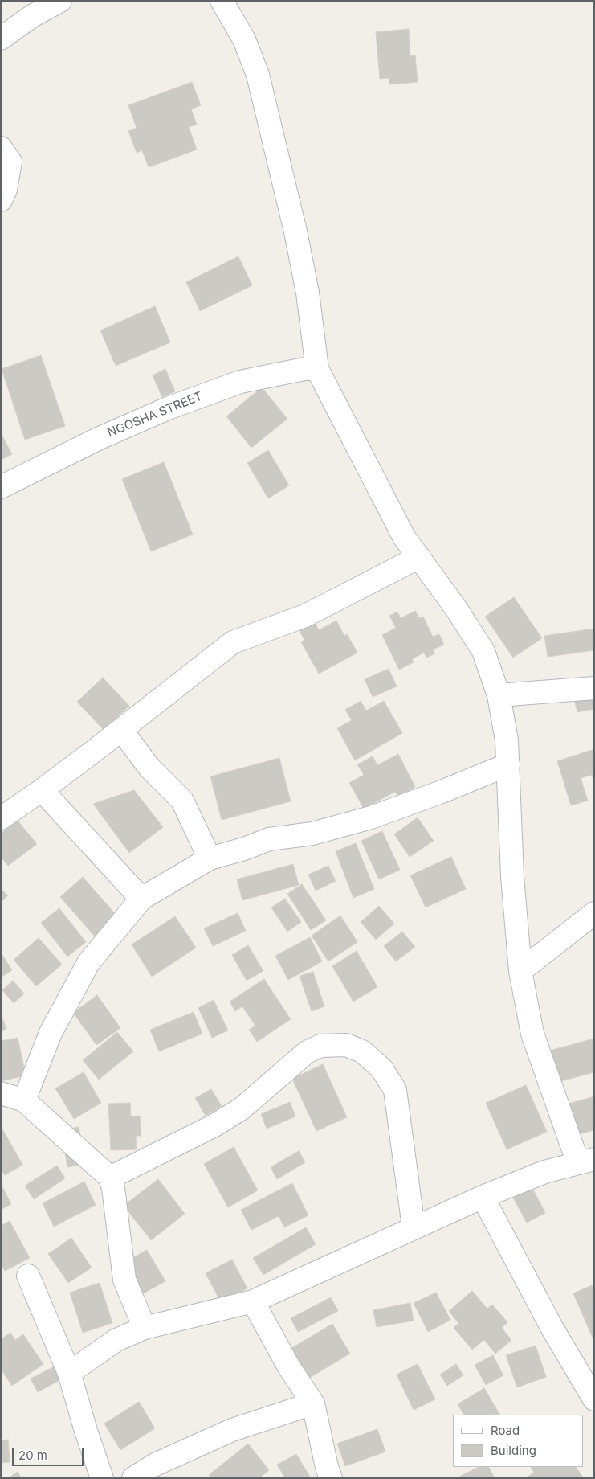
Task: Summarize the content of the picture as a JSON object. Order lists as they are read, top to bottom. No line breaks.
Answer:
{"streets":{"street":["NGOSHA STREET"]},"legend":["Road","Building"],"scale_bar":"20 m"}
